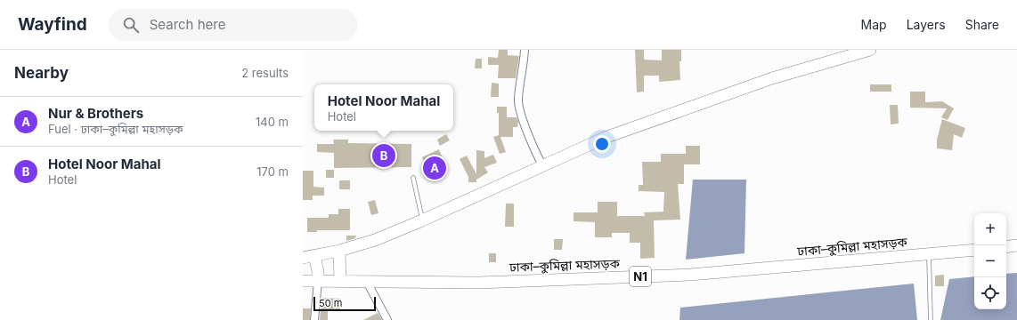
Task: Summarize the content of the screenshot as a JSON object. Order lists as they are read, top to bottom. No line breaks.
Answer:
{"streets":{"highway":["ঢাকা–কুমিল্লা মহাসড়ক","N1"]},"scale_bar":"50 m","page":{"header":"Wayfind","search":"Search here","nav":["Map","Layers","Share"],"heading":["Nearby","2 results"],"popup":["Hotel Noor Mahal","Hotel"],"list":[{"mark":"A","name":"Nur & Brothers","note":"Fuel · ঢাকা–কুমিল্লা মহাসড়ক","value":"140 m"},{"mark":"B","name":"Hotel Noor Mahal","note":"Hotel","value":"170 m"}],"pins":["B","A"],"map_buttons":["+","−"],"scale":"50 m"}}
